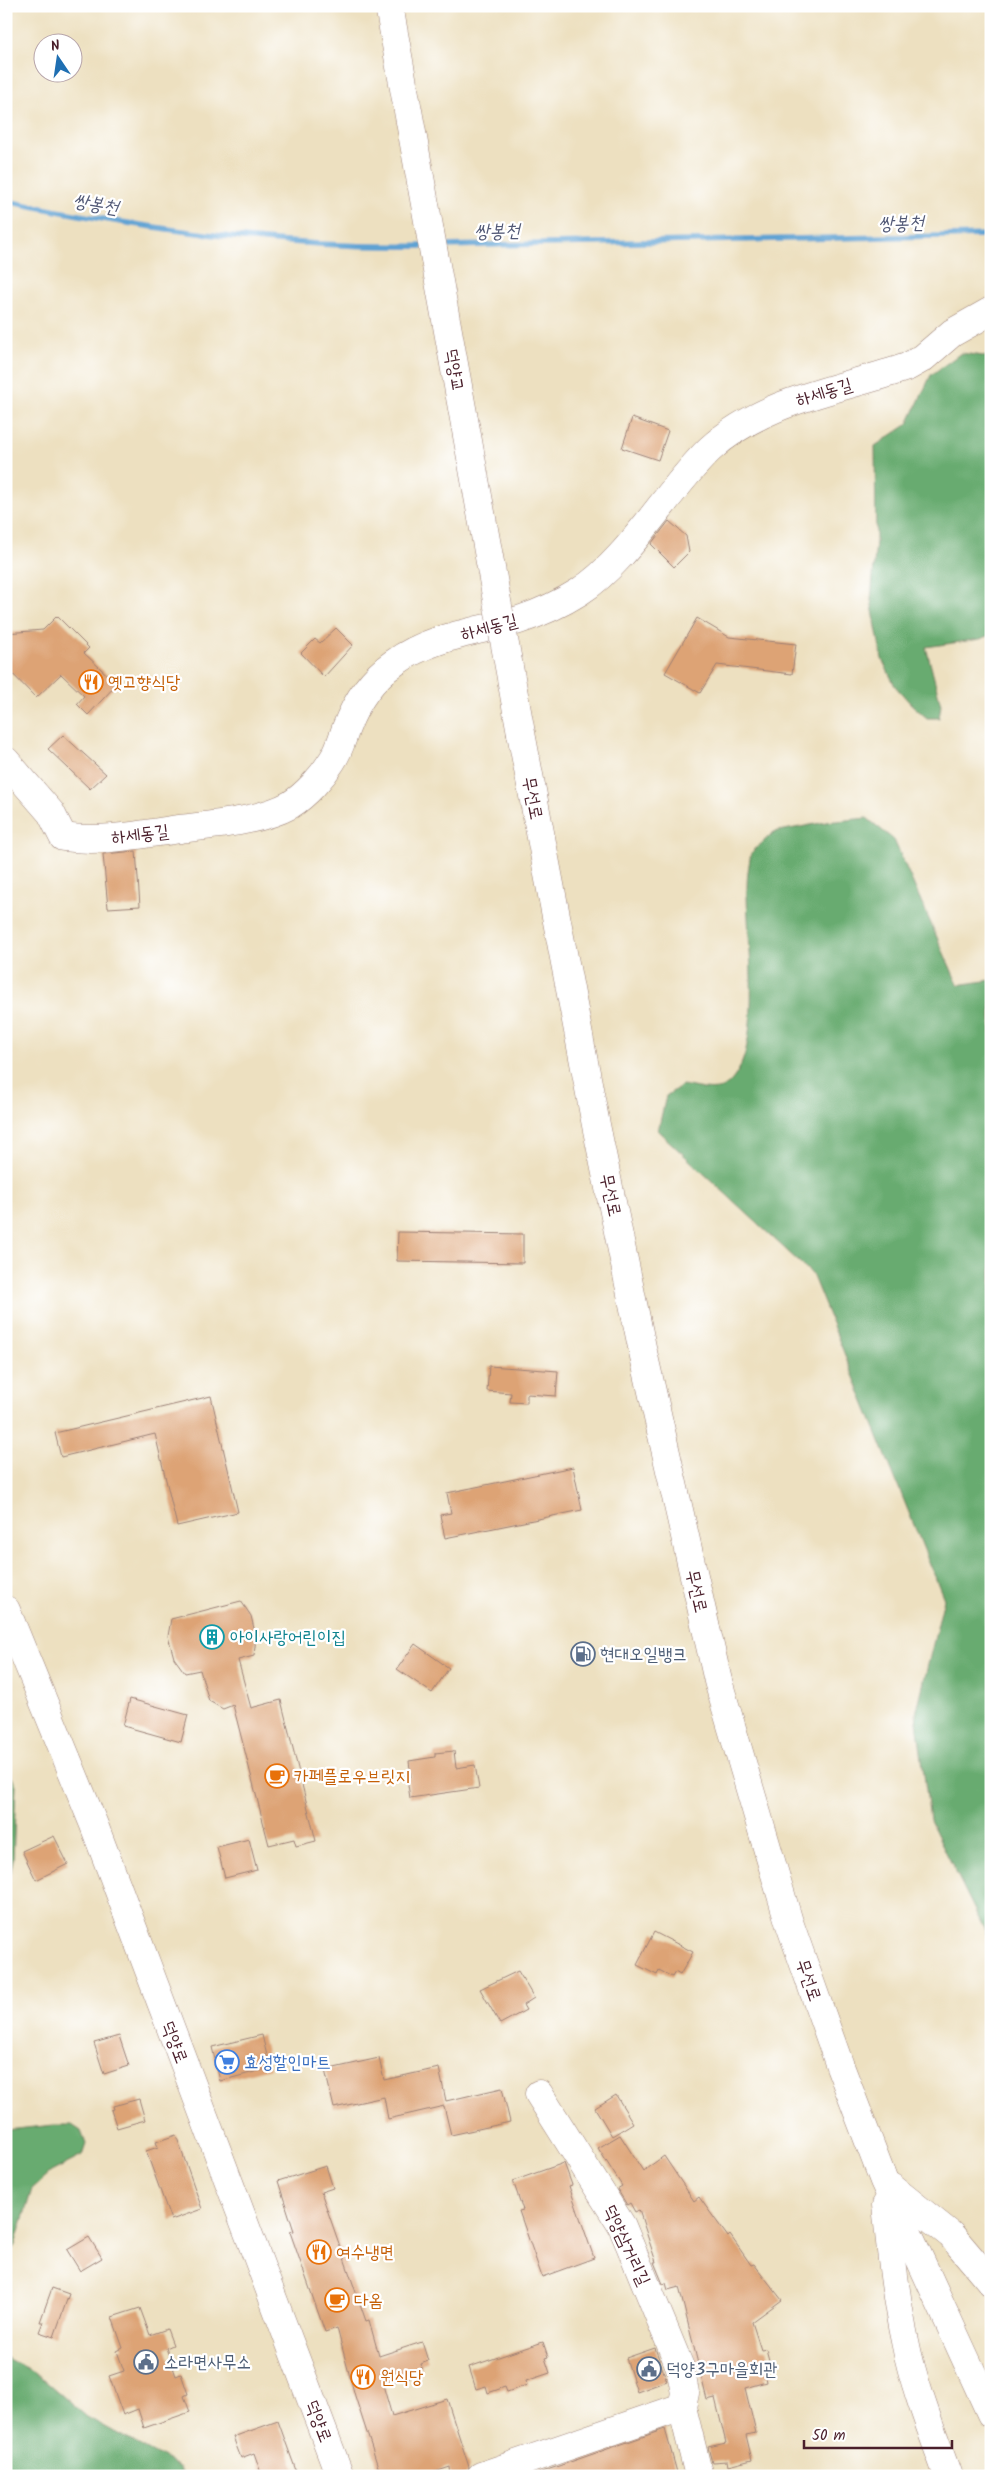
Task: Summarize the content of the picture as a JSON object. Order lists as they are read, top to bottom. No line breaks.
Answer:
{"streets":{"street":["덕양교","하세동길","무선로","덕양로","덕양삼거리길"]},"crossings":[["덕양교","무선로"]],"water":["쌍봉천"],"places":{"restaurant":["옛고향식당","여수냉면","원식당"],"building":["아이사랑어린이집"],"fuel station":["현대오일뱅크"],"cafe":["카페플로우브릿지","다옴"],"supermarket":["효성할인마트"],"public building":["소라면사무소","덕양3구마을회관"]},"scale_bar":"50 m","north":"top"}
